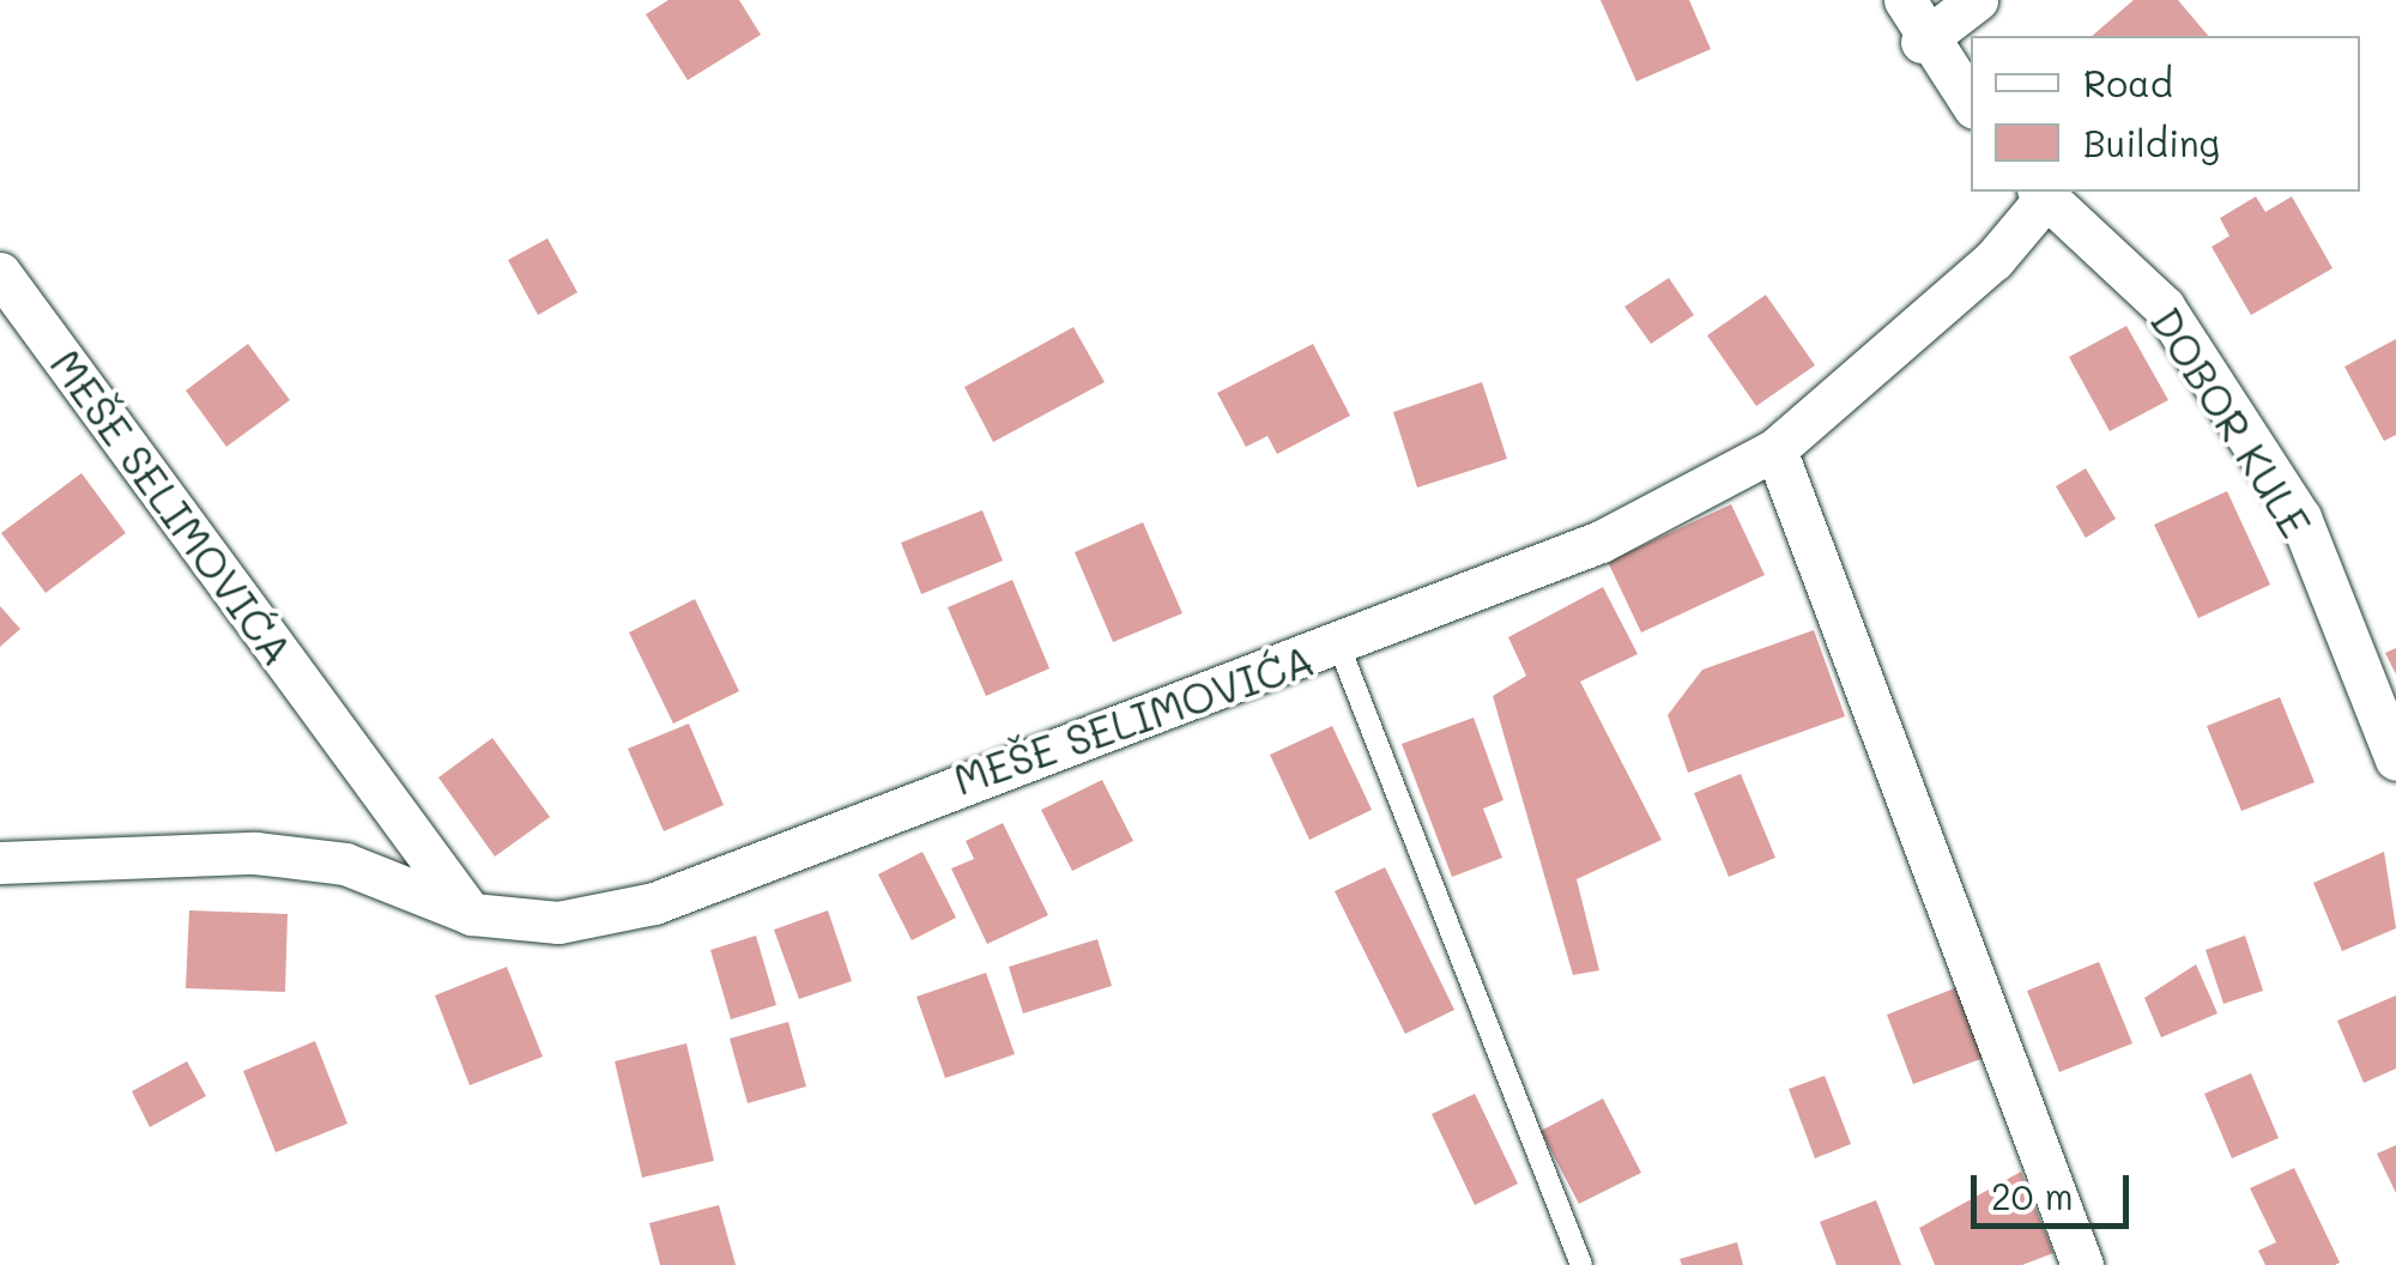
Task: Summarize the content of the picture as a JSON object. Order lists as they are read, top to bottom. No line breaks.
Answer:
{"streets":{"street":["DOBOR KULE","MEŠE SELIMOVIĆA"]},"crossings":[["DOBOR KULE","MEŠE SELIMOVIĆA"]],"legend":["Road","Building"],"scale_bar":"20 m"}
